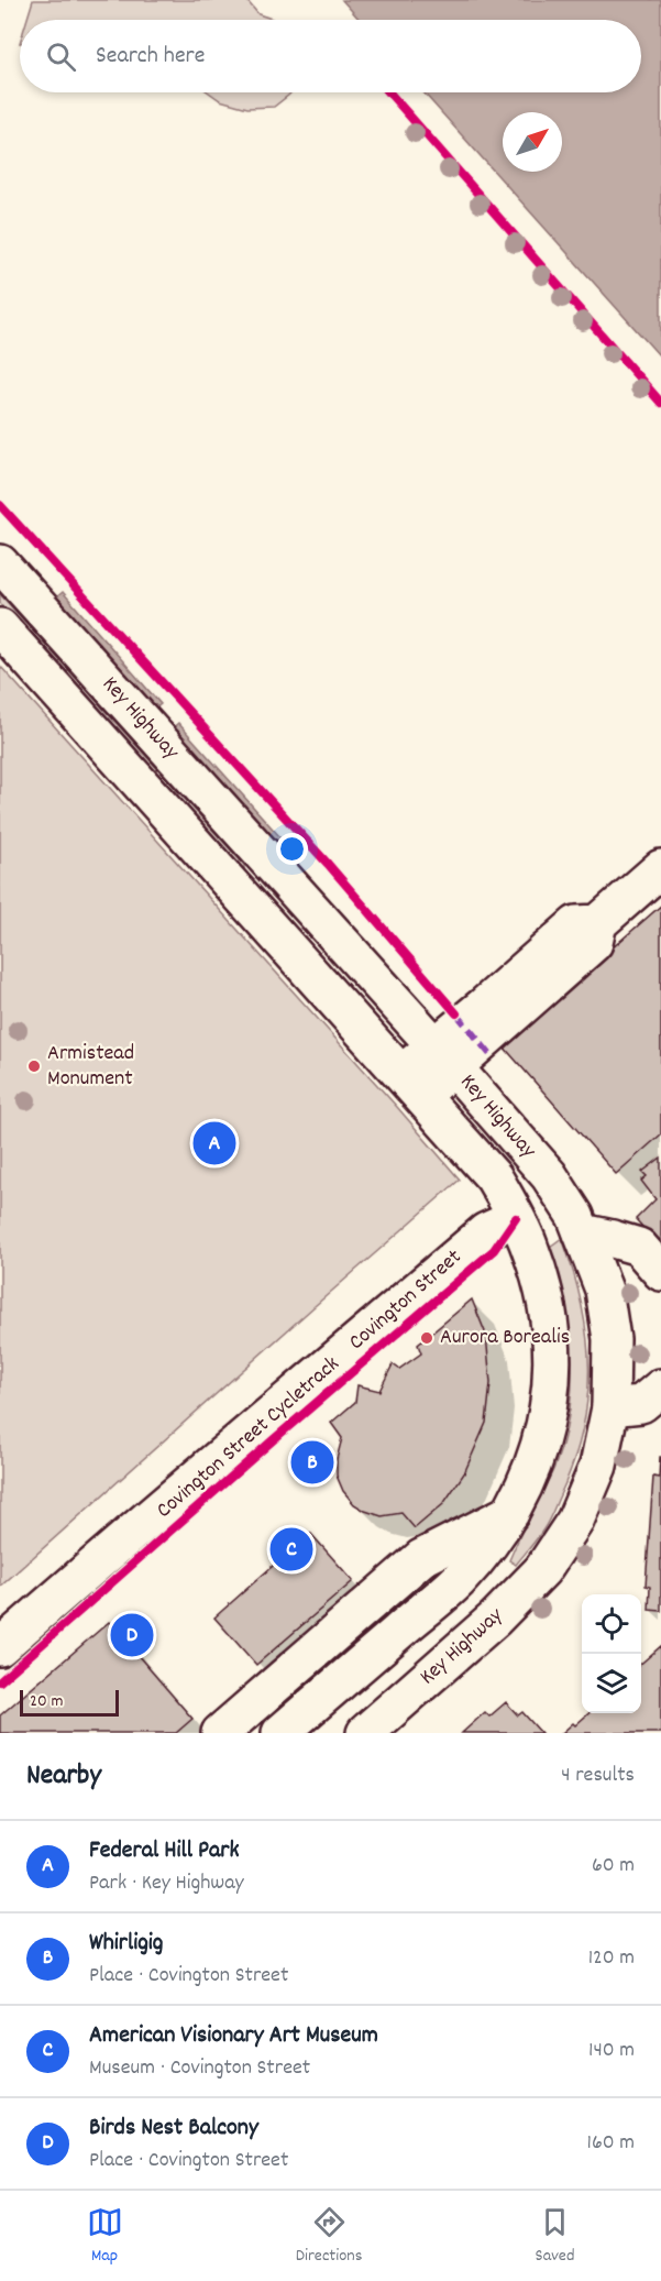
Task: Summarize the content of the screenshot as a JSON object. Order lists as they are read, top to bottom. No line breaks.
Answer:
{"streets":{"main road":["Key Highway","Covington Street"],"cycle path":["Covington Street Cycletrack"]},"crossings":[["Key Highway","Covington Street"]],"places":["Armistead Monument","Aurora Borealis"],"scale_bar":"20 m","north":"top right","page":{"search":"Search here","pins":["A","B","C","D"],"scale":"20 m","heading":["Nearby","4 results"],"list":[{"mark":"A","name":"Federal Hill Park","note":"Park · Key Highway","value":"60 m"},{"mark":"B","name":"Whirligig","note":"Place · Covington Street","value":"120 m"},{"mark":"C","name":"American Visionary Art Museum","note":"Museum · Covington Street","value":"140 m"},{"mark":"D","name":"Birds Nest Balcony","note":"Place · Covington Street","value":"160 m"}],"nav":["Map","Directions","Saved"]}}
